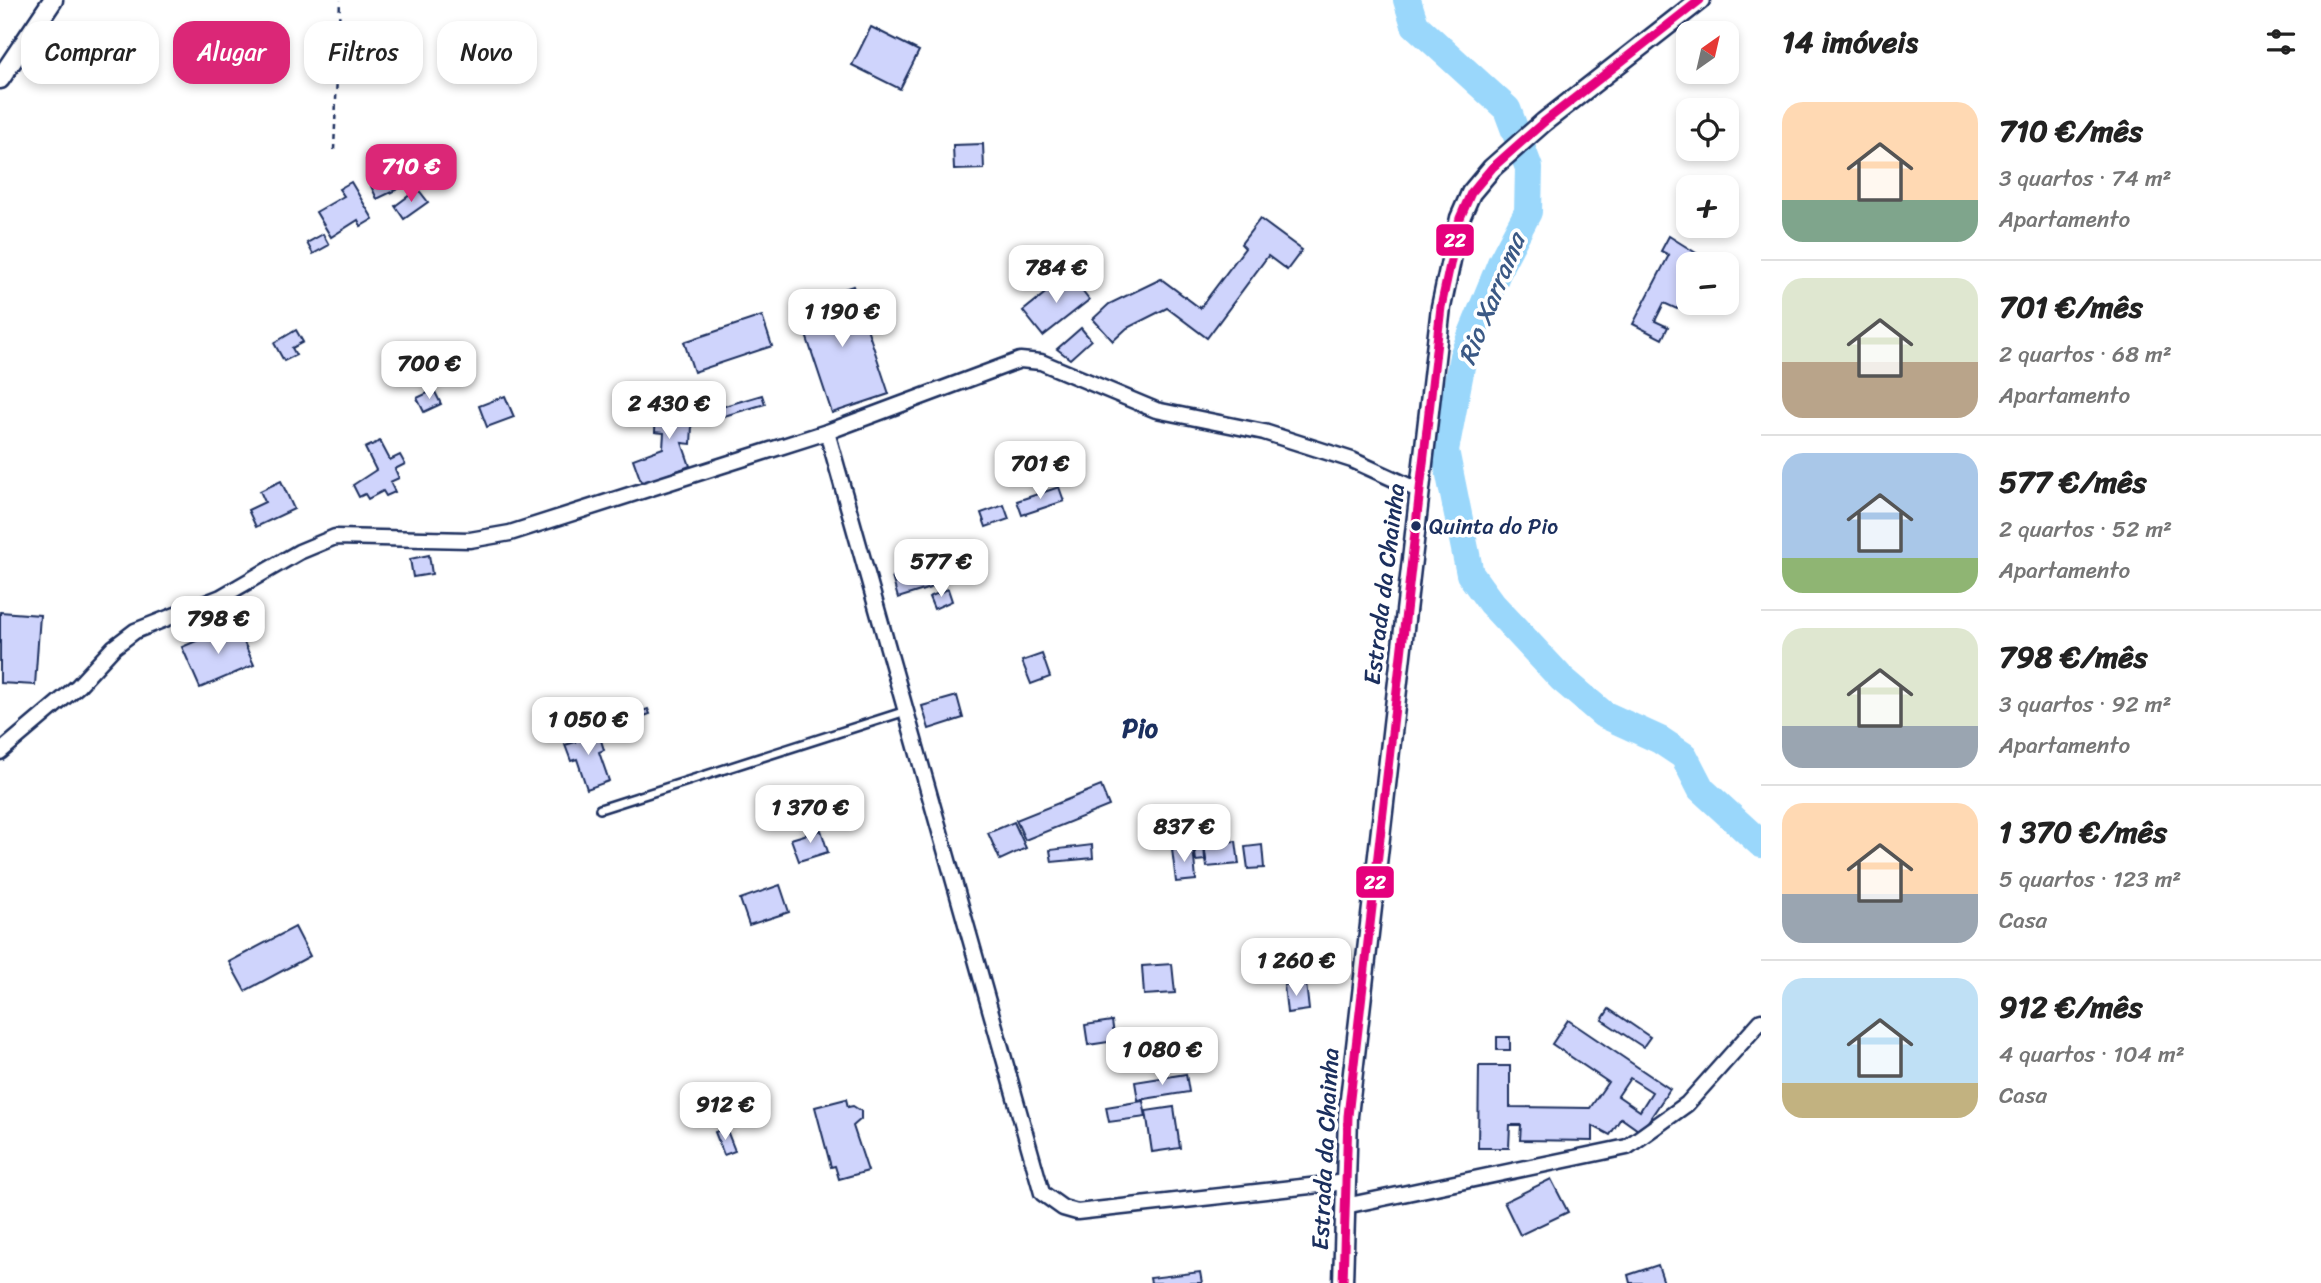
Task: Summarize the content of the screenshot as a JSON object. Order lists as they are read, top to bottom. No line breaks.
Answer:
{"streets":{"street":["Estrada da Chainha"]},"districts":["Pio"],"water":["Rio Xarrama"],"places":["Quinta do Pio"],"lines":["transit line 22"],"north":"top right","page":{"heading":"14 imóveis","map_buttons":["+","−"],"chip":["Comprar","Alugar","Filtros","Novo"],"list":[{"name":"710 €/mês","note":"3 quartos · 74 m² · Apartamento"},{"name":"701 €/mês","note":"2 quartos · 68 m² · Apartamento"},{"name":"577 €/mês","note":"2 quartos · 52 m² · Apartamento"},{"name":"798 €/mês","note":"3 quartos · 92 m² · Apartamento"},{"name":"1 370 €/mês","note":"5 quartos · 123 m² · Casa"},{"name":"912 €/mês","note":"4 quartos · 104 m² · Casa"}],"price":["710 €","784 €","1 190 €","700 €","2 430 €","701 €","577 €","798 €","1 050 €","1 370 €","837 €","1 260 €","1 080 €","912 €"]}}
